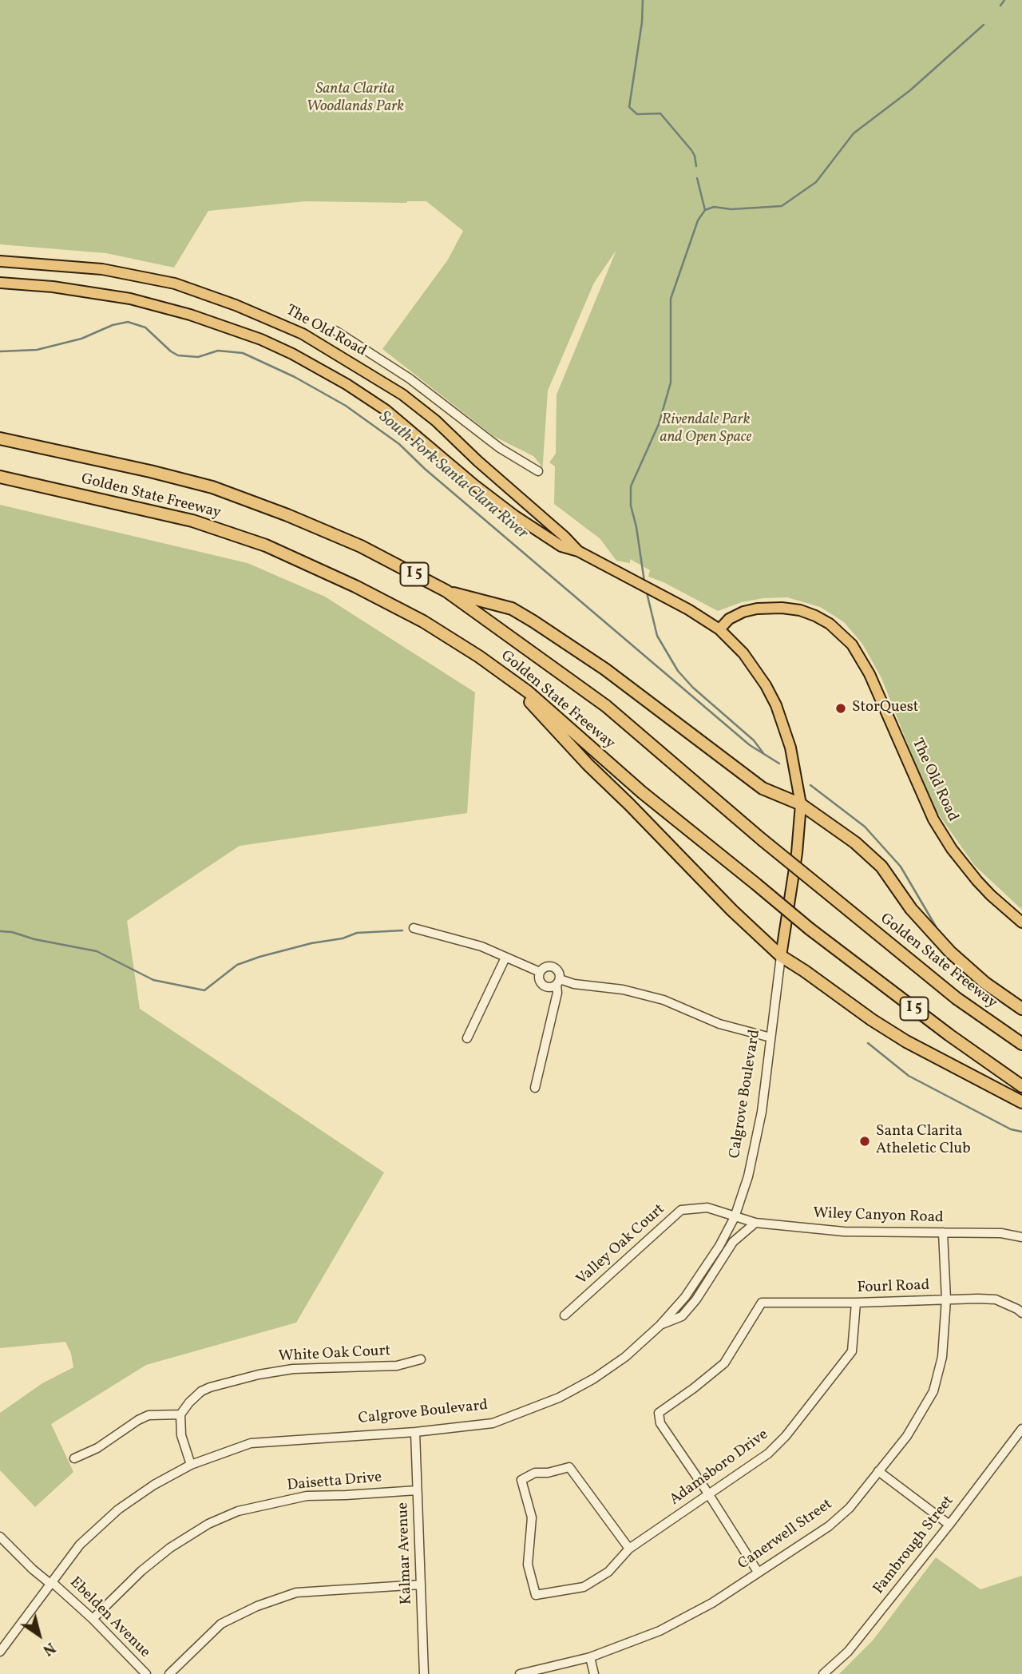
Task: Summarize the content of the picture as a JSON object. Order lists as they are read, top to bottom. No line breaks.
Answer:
{"streets":{"highway":["Golden State Freeway","I 5"],"main road":["The Old Road","Calgrove Boulevard"],"street":["Wiley Canyon Road","Valley Oak Court","Fourl Road","White Oak Court","Adamsboro Drive","Daisetta Drive","Canerwell Street","Fambrough Street","Kalmar Avenue","Ebelden Avenue"]},"crossings":[["The Old Road","Calgrove Boulevard"],["Calgrove Boulevard","Wiley Canyon Road"],["Calgrove Boulevard","Valley Oak Court"],["Calgrove Boulevard","Kalmar Avenue"],["Calgrove Boulevard","Ebelden Avenue"],["Wiley Canyon Road","Valley Oak Court"],["Wiley Canyon Road","Canerwell Street"],["Fourl Road","Adamsboro Drive"],["Fourl Road","Canerwell Street"],["Daisetta Drive","Kalmar Avenue"],["Daisetta Drive","Ebelden Avenue"]],"water":["South Fork Santa Clara River"],"parks":["Santa Clarita Woodlands Park","Rivendale Park and Open Space"],"places":["StorQuest","Santa Clarita Atheletic Club"],"north":"bottom right"}
